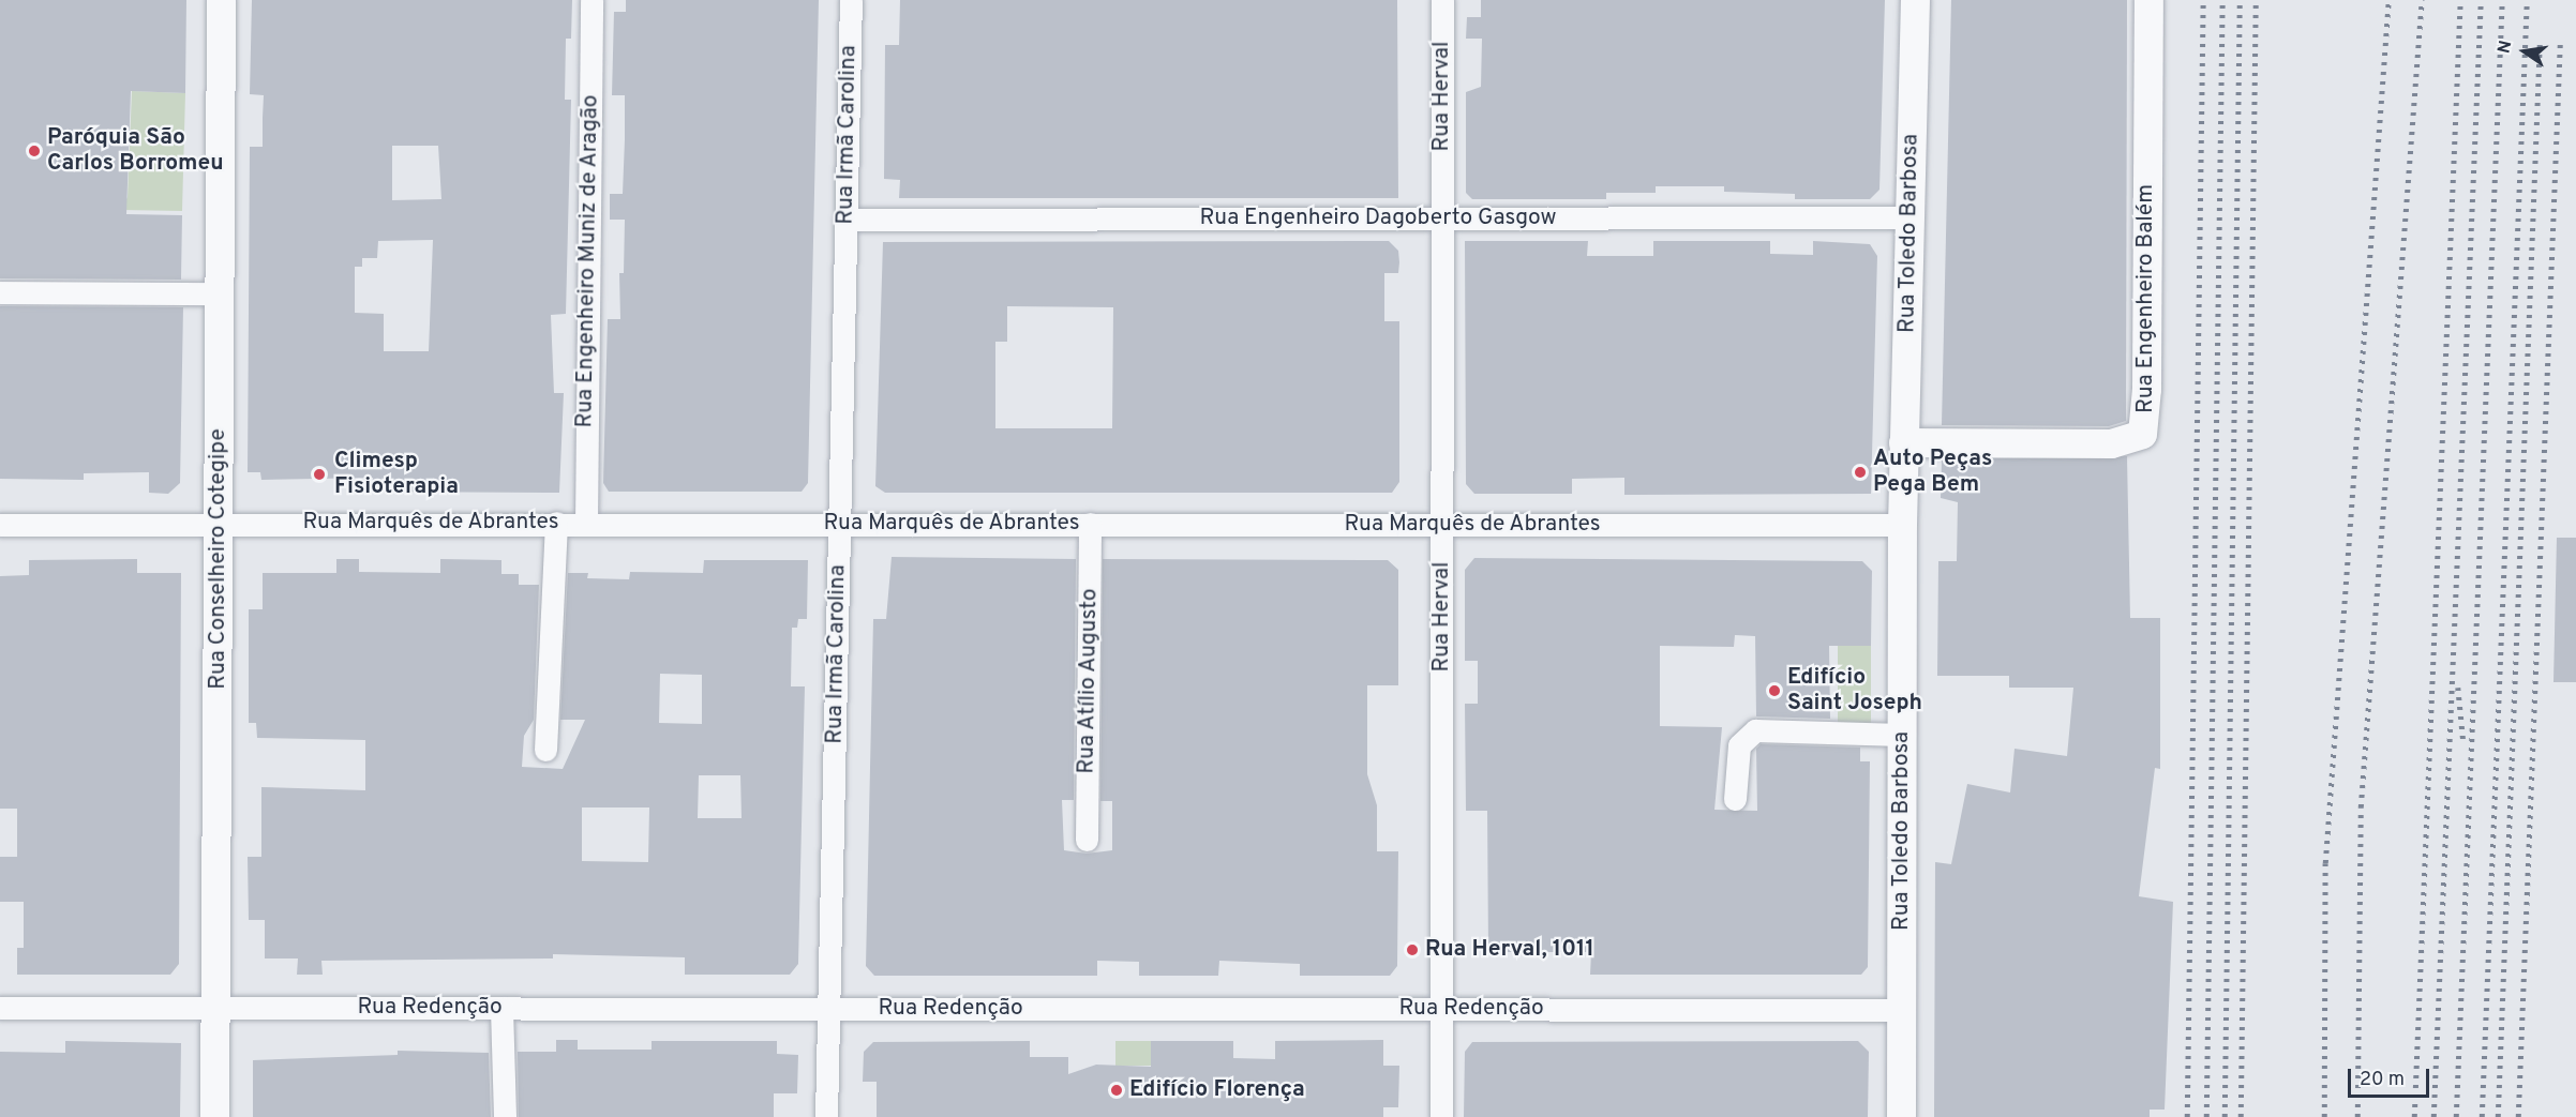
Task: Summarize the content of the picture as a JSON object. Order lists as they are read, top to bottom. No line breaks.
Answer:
{"streets":{"street":["Rua Herval","Rua Irmã Carolina","Rua Engenheiro Dagoberto Gasgow","Rua Toledo Barbosa","Rua Engenheiro Muniz de Aragão","Rua Engenheiro Balém","Rua Marquês de Abrantes","Rua Conselheiro Cotegipe","Rua Atílio Augusto","Rua Redenção"]},"crossings":[["Rua Herval","Rua Engenheiro Dagoberto Gasgow"],["Rua Herval","Rua Marquês de Abrantes"],["Rua Herval","Rua Redenção"],["Rua Irmã Carolina","Rua Engenheiro Dagoberto Gasgow"],["Rua Irmã Carolina","Rua Marquês de Abrantes"],["Rua Irmã Carolina","Rua Redenção"],["Rua Engenheiro Dagoberto Gasgow","Rua Toledo Barbosa"],["Rua Toledo Barbosa","Rua Engenheiro Balém"],["Rua Toledo Barbosa","Rua Marquês de Abrantes"],["Rua Toledo Barbosa","Rua Redenção"],["Rua Engenheiro Muniz de Aragão","Rua Marquês de Abrantes"],["Rua Marquês de Abrantes","Rua Conselheiro Cotegipe"],["Rua Marquês de Abrantes","Rua Atílio Augusto"],["Rua Conselheiro Cotegipe","Rua Redenção"]],"places":["Paróquia São Carlos Borromeu","Auto Peças Pega Bem","Climesp Fisioterapia","Edifício Saint Joseph","Rua Herval, 1011","Edifício Florença"],"scale_bar":"20 m","north":"left"}
